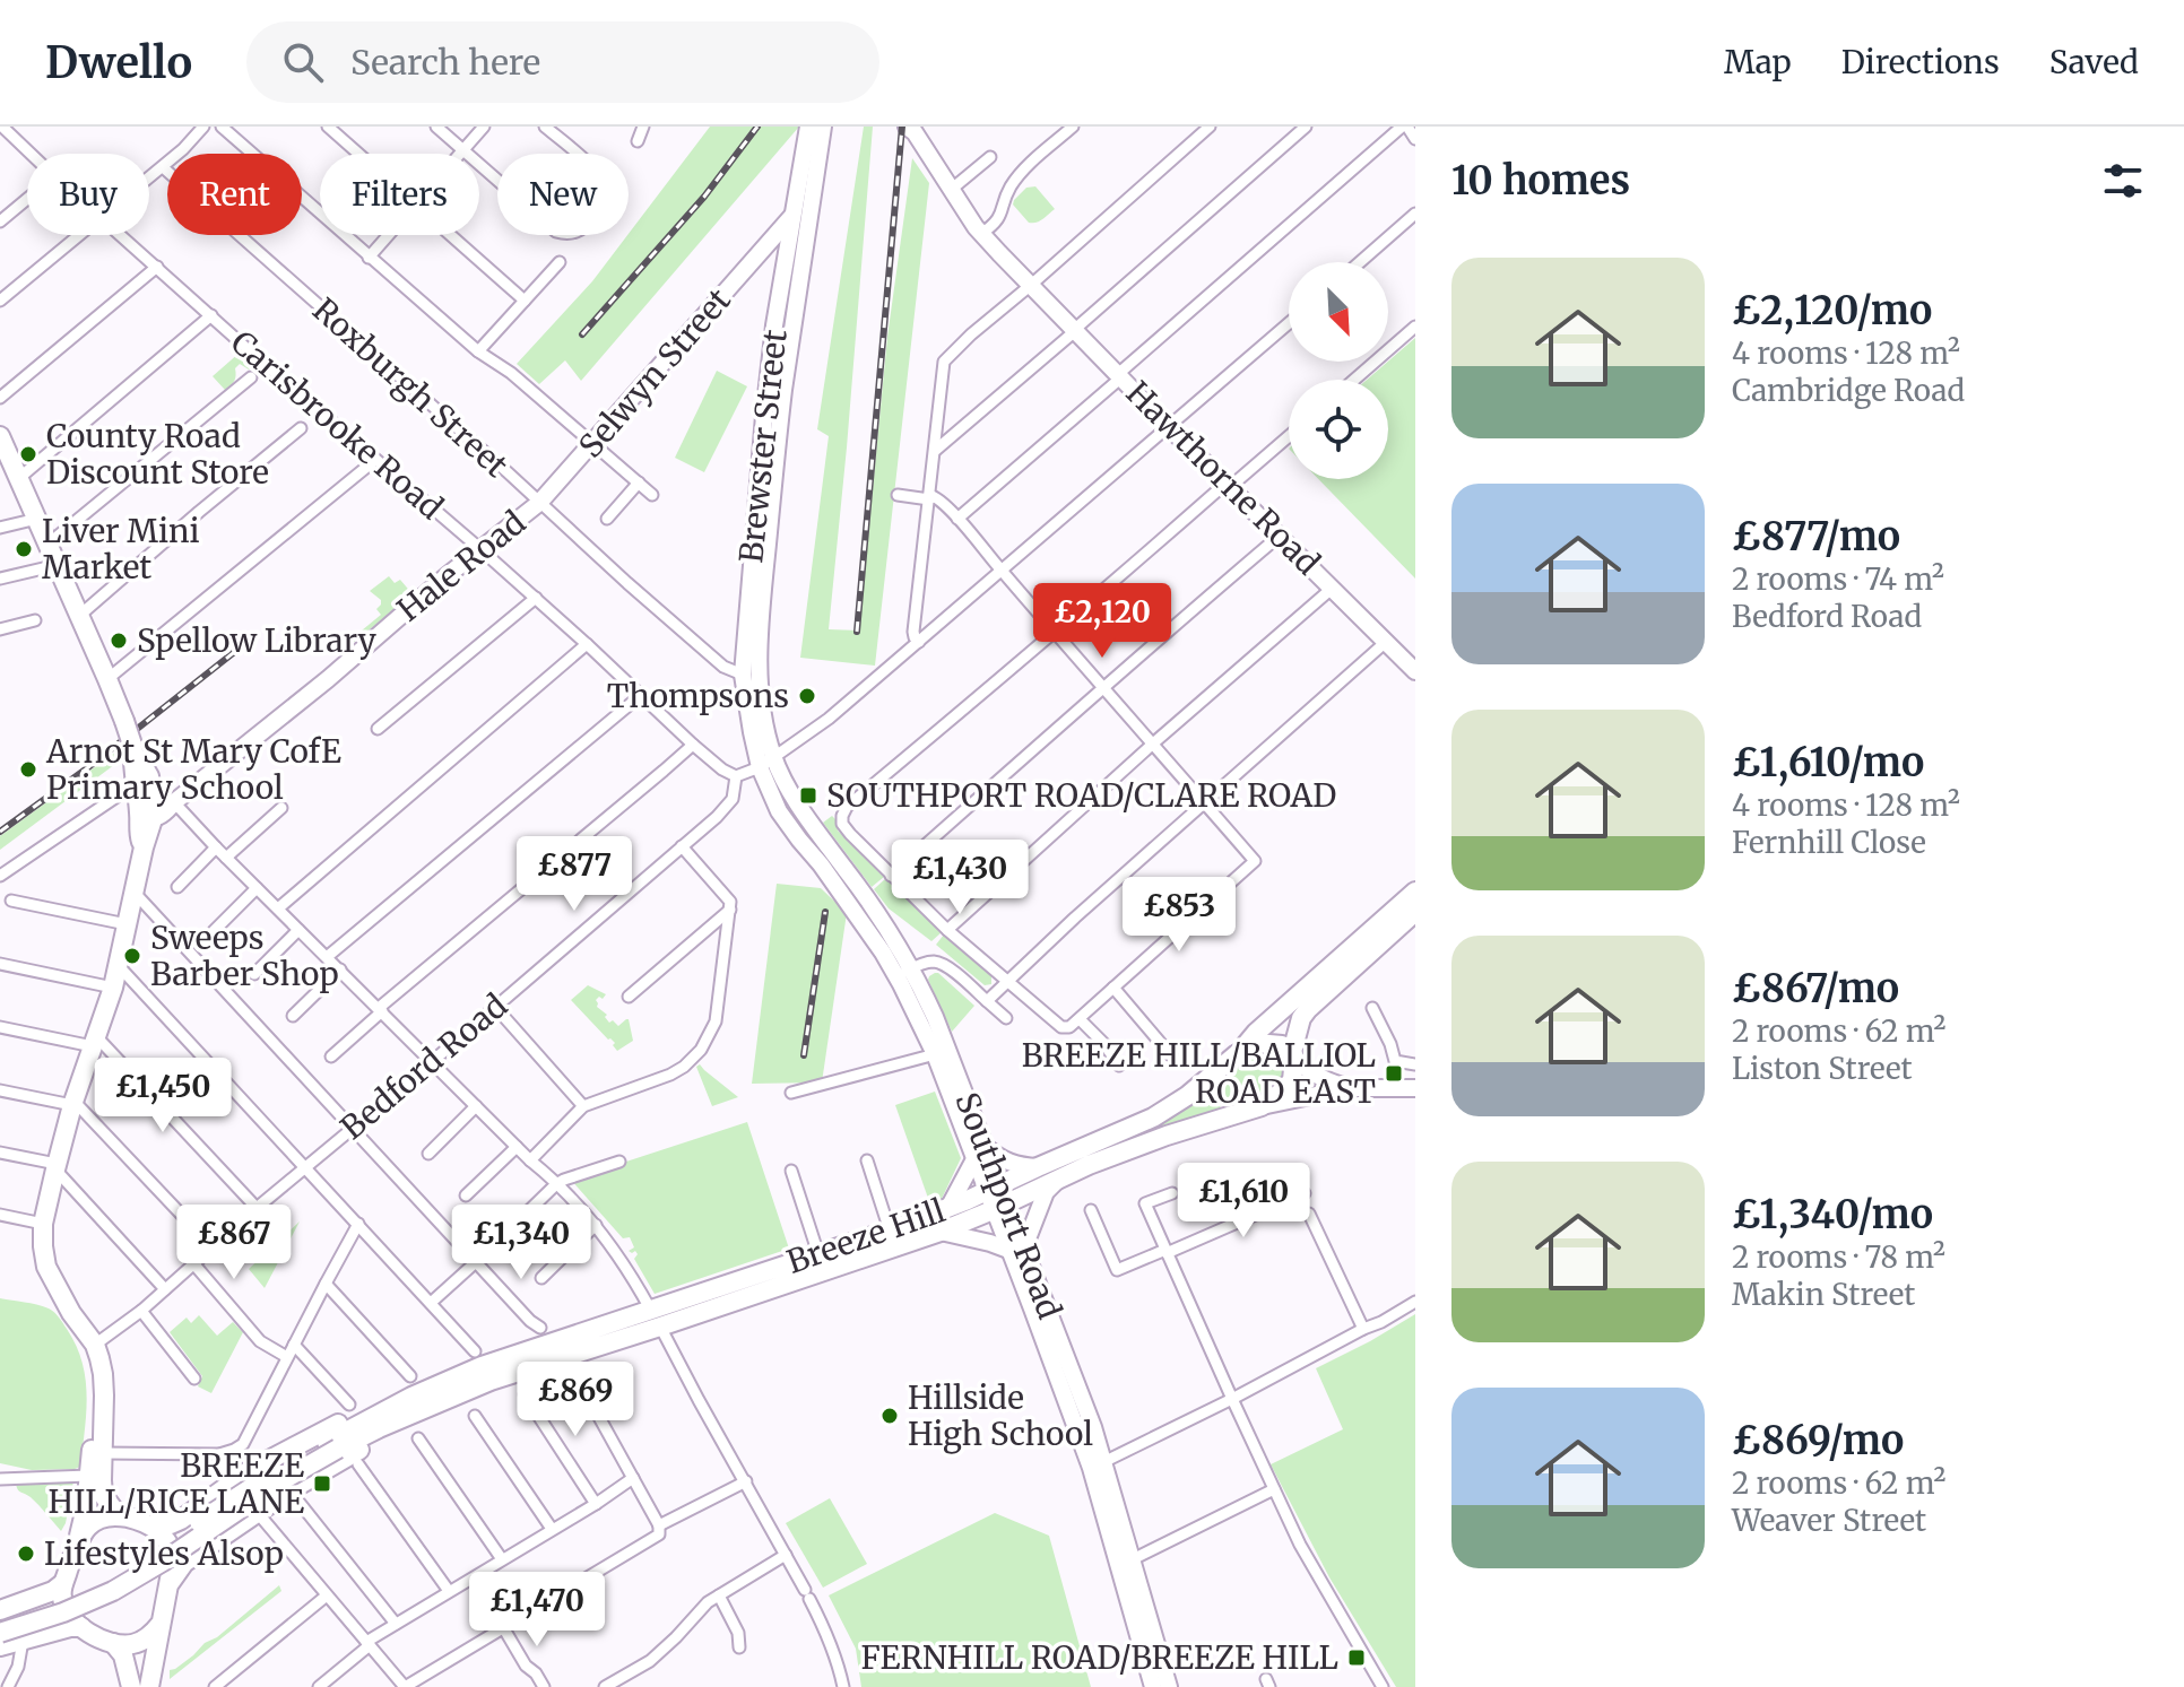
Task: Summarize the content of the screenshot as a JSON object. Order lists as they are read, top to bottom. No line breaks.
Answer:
{"streets":{"highway":["Breeze Hill"],"main road":["Selwyn Street","Brewster Street","Hawthorne Road","Hale Road","Southport Road"],"street":["Roxburgh Street","Carisbrooke Road","Bedford Road"]},"crossings":[["Selwyn Street","Roxburgh Street"],["Selwyn Street","Brewster Street"],["Selwyn Street","Hale Road"],["Roxburgh Street","Brewster Street"],["Roxburgh Street","Hale Road"],["Carisbrooke Road","Hale Road"],["Carisbrooke Road","Bedford Road"],["Brewster Street","Southport Road"],["Southport Road","Breeze Hill"]],"places":{"other":["County Road Discount Store","Liver Mini Market","Spellow Library","Thompsons","Arnot St Mary CofE Primary School","Sweeps Barber Shop","Hillside High School","Lifestyles Alsop"],"transit":["SOUTHPORT ROAD/CLARE ROAD","BREEZE HILL/BALLIOL ROAD EAST","BREEZE HILL/RICE LANE","FERNHILL ROAD/BREEZE HILL"]},"north":"bottom right","page":{"header":"Dwello","search":"Search here","nav":["Map","Directions","Saved"],"heading":"10 homes","chip":["Buy","Rent","Filters","New"],"list":[{"name":"£2,120/mo","note":"4 rooms · 128 m² · Cambridge Road"},{"name":"£877/mo","note":"2 rooms · 74 m² · Bedford Road"},{"name":"£1,610/mo","note":"4 rooms · 128 m² · Fernhill Close"},{"name":"£867/mo","note":"2 rooms · 62 m² · Liston Street"},{"name":"£1,340/mo","note":"2 rooms · 78 m² · Makin Street"},{"name":"£869/mo","note":"2 rooms · 62 m² · Weaver Street"}],"price":["£2,120","£877","£1,430","£853","£1,450","£1,610","£867","£1,340","£869","£1,470"]}}
